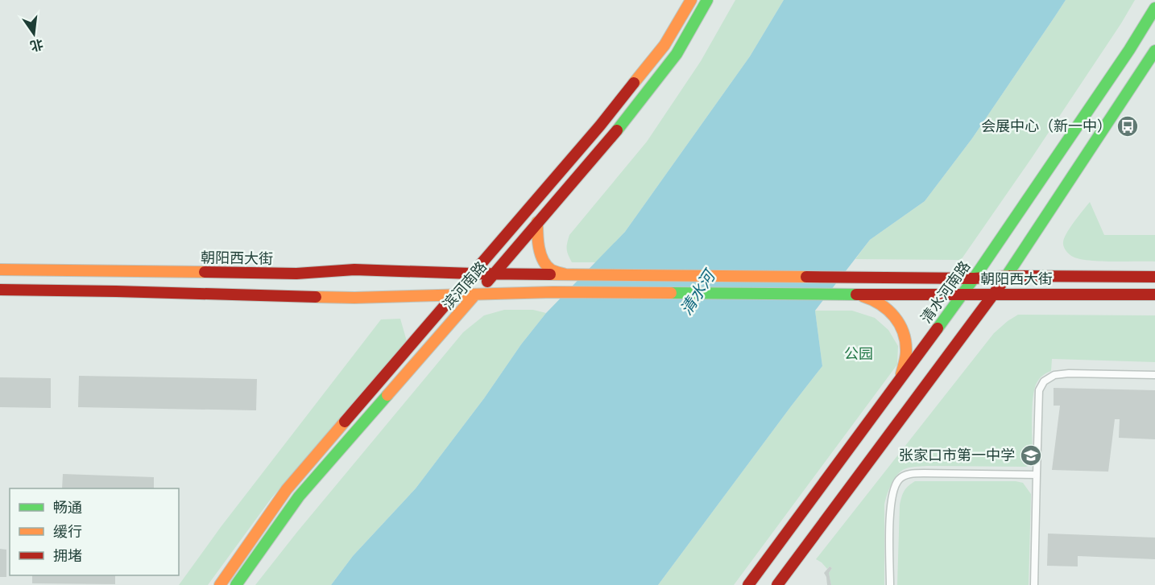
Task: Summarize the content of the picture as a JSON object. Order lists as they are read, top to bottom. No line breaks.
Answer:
{"streets":{"main road":["朝阳西大街","滨河南路","清水河南路"]},"crossings":[["朝阳西大街","滨河南路"],["朝阳西大街","清水河南路"]],"water":["清水河"],"parks":["公园"],"places":{"bus stop":["会展中心（新一中）"],"school or university":["张家口市第一中学"]},"legend":["畅通","缓行","拥堵"],"north":"bottom"}
